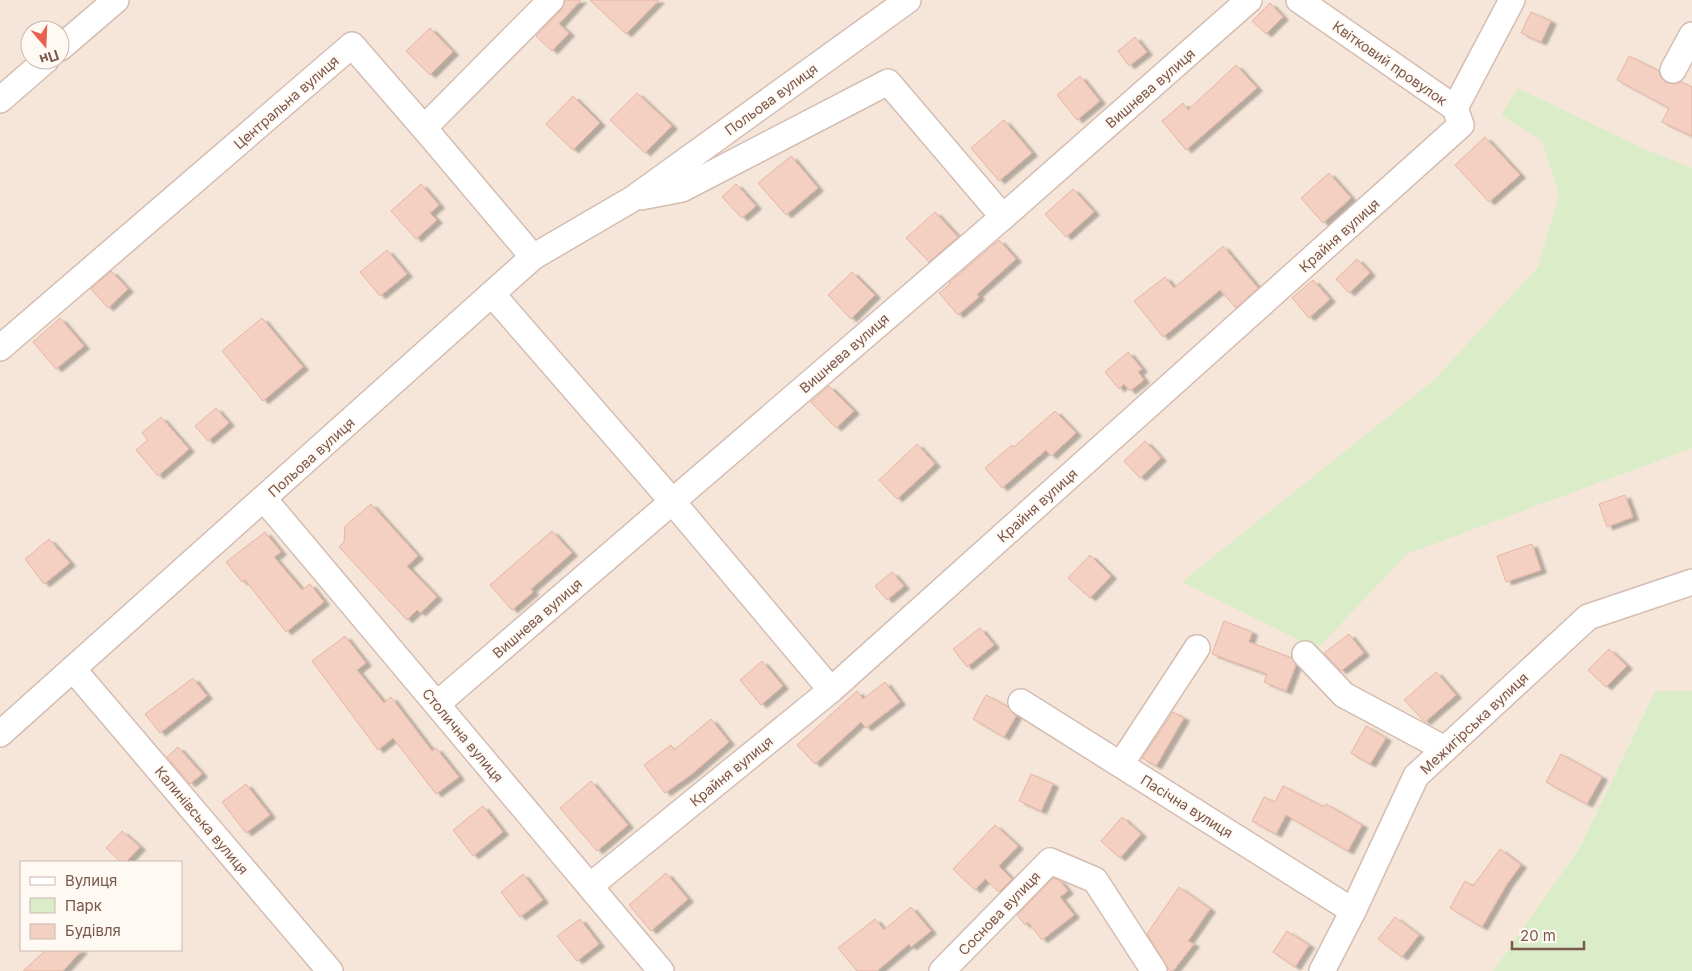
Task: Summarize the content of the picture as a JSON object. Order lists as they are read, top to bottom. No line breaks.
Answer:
{"streets":{"street":["Квітковий провулок","Вишнева вулиця","Польова вулиця","Центральна вулиця","Крайня вулиця","Межигірська вулиця","Столична вулиця","Пасічна вулиця","Калинівська вулиця","Соснова вулиця"]},"crossings":[["Квітковий провулок","Крайня вулиця"],["Вишнева вулиця","Польова вулиця"],["Вишнева вулиця","Столична вулиця"],["Польова вулиця","Столична вулиця"],["Польова вулиця","Калинівська вулиця"],["Крайня вулиця","Столична вулиця"],["Межигірська вулиця","Пасічна вулиця"]],"legend":["Вулиця","Парк","Будівля"],"scale_bar":"20 m","north":"bottom"}
